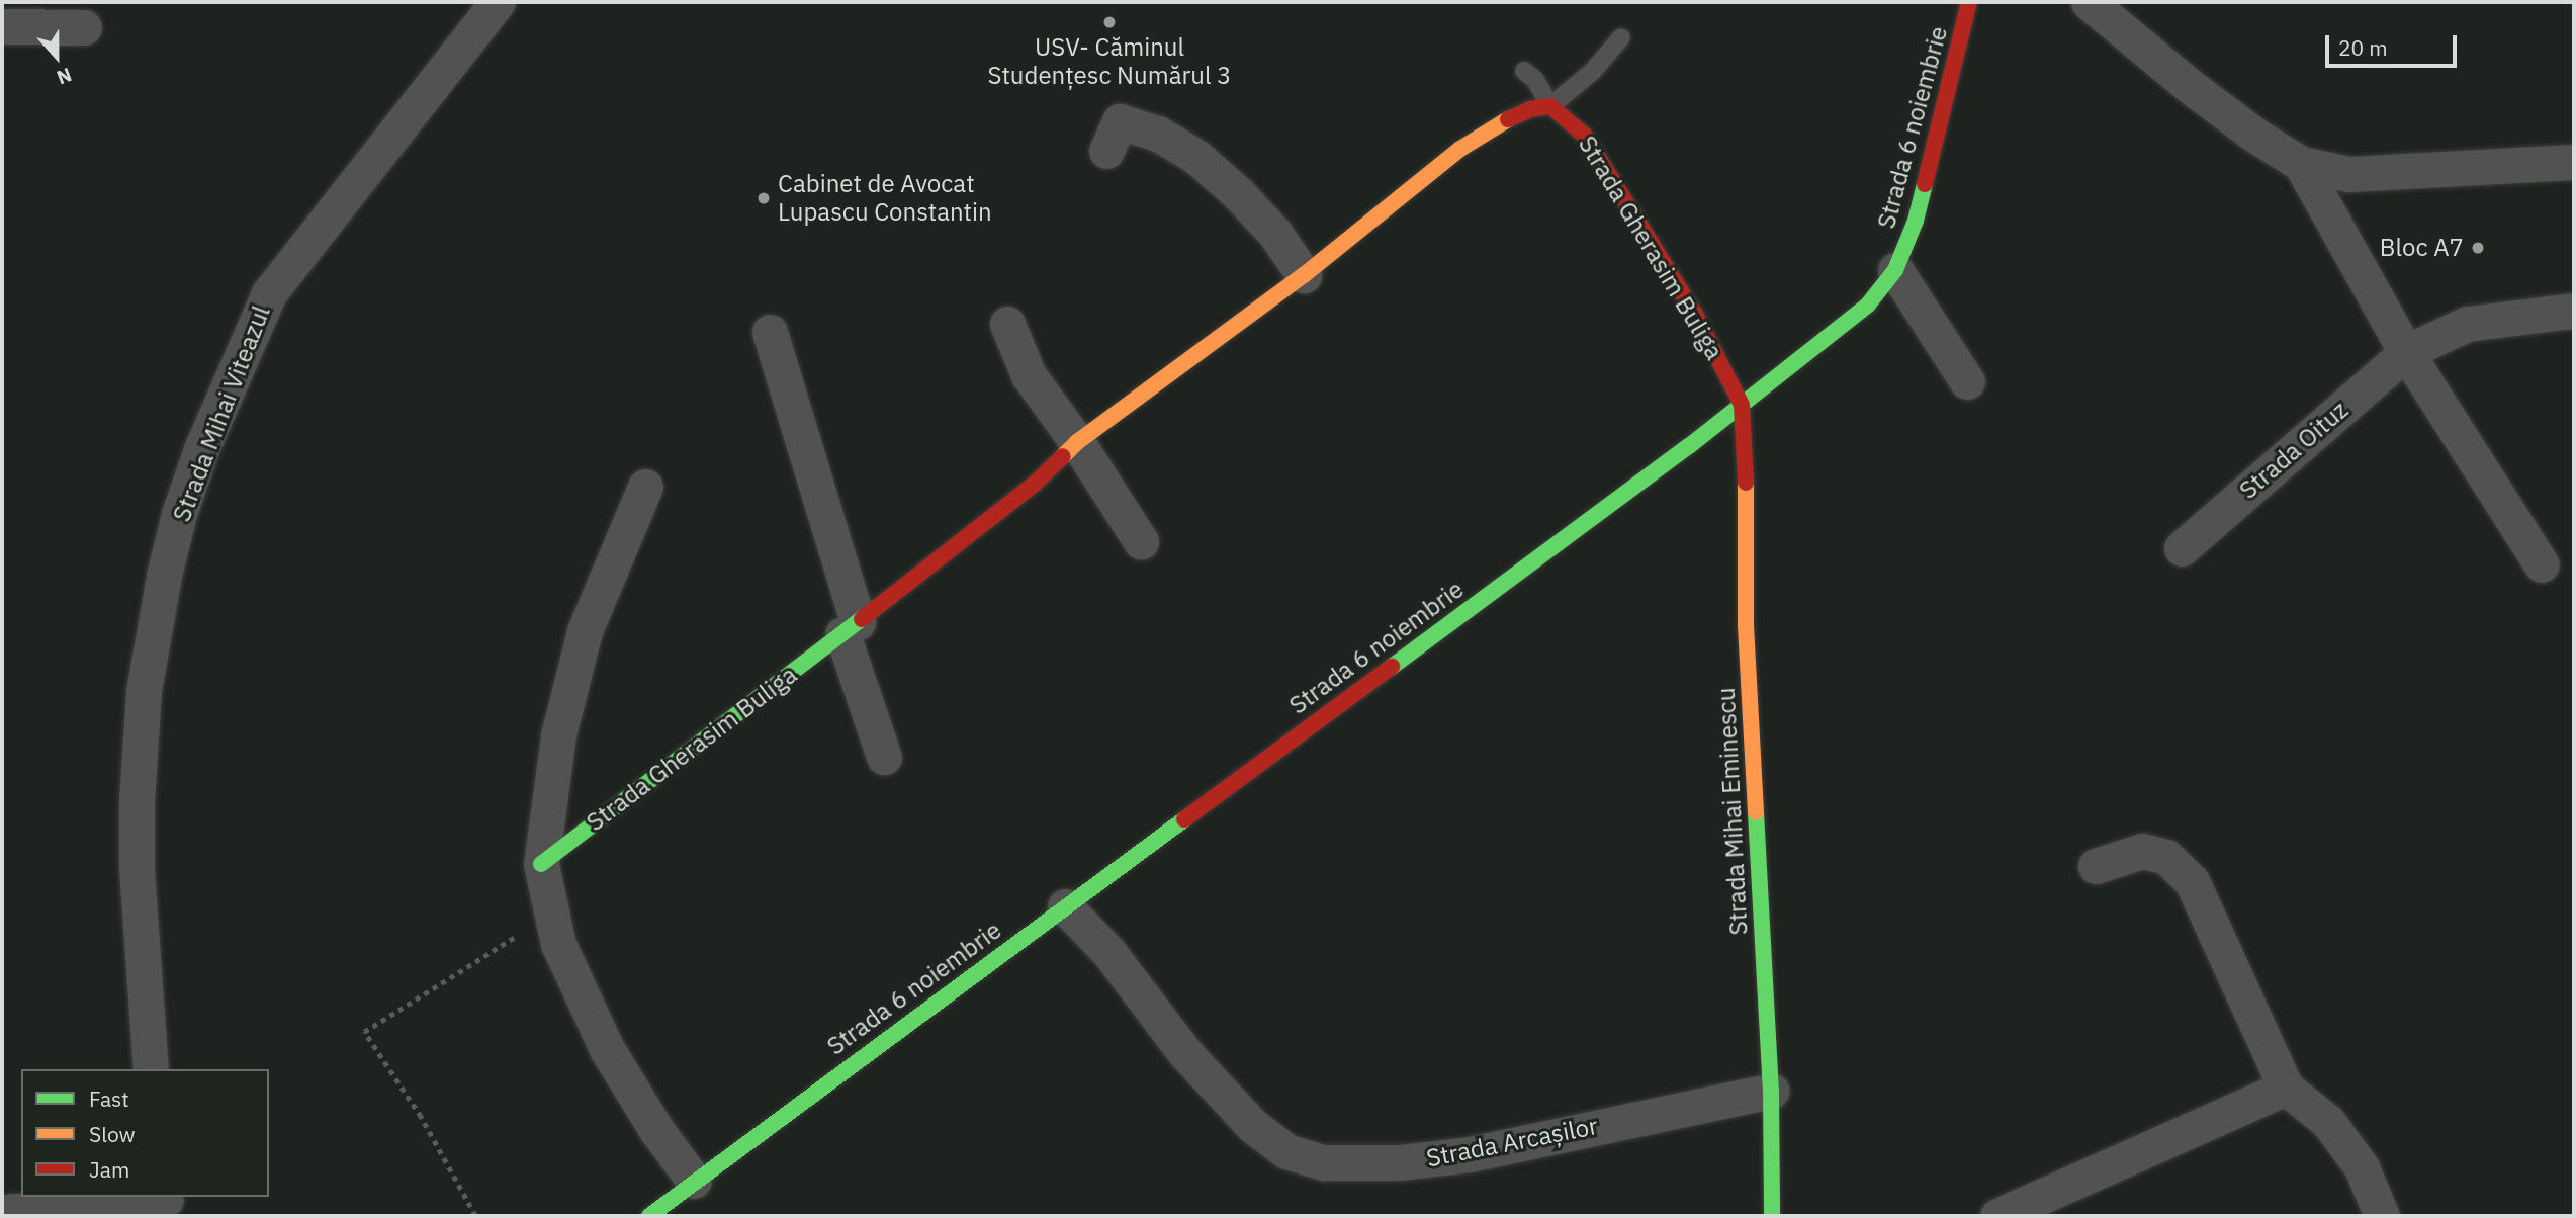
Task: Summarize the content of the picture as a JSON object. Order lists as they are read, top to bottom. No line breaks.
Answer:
{"streets":{"street":["Strada 6 noiembrie","Strada Gherasim Buliga","Strada Mihai Viteazul","Strada Oituz","Strada Mihai Eminescu","Strada Arcașilor"]},"crossings":[["Strada 6 noiembrie","Strada Gherasim Buliga"],["Strada 6 noiembrie","Strada Mihai Eminescu"],["Strada 6 noiembrie","Strada Arcașilor"],["Strada Gherasim Buliga","Strada Mihai Eminescu"],["Strada Mihai Eminescu","Strada Arcașilor"]],"places":["USV- Căminul Studențesc Numărul 3","Cabinet de Avocat Lupascu Constantin","Bloc A7"],"legend":["Fast","Slow","Jam"],"scale_bar":"20 m","north":"bottom"}
